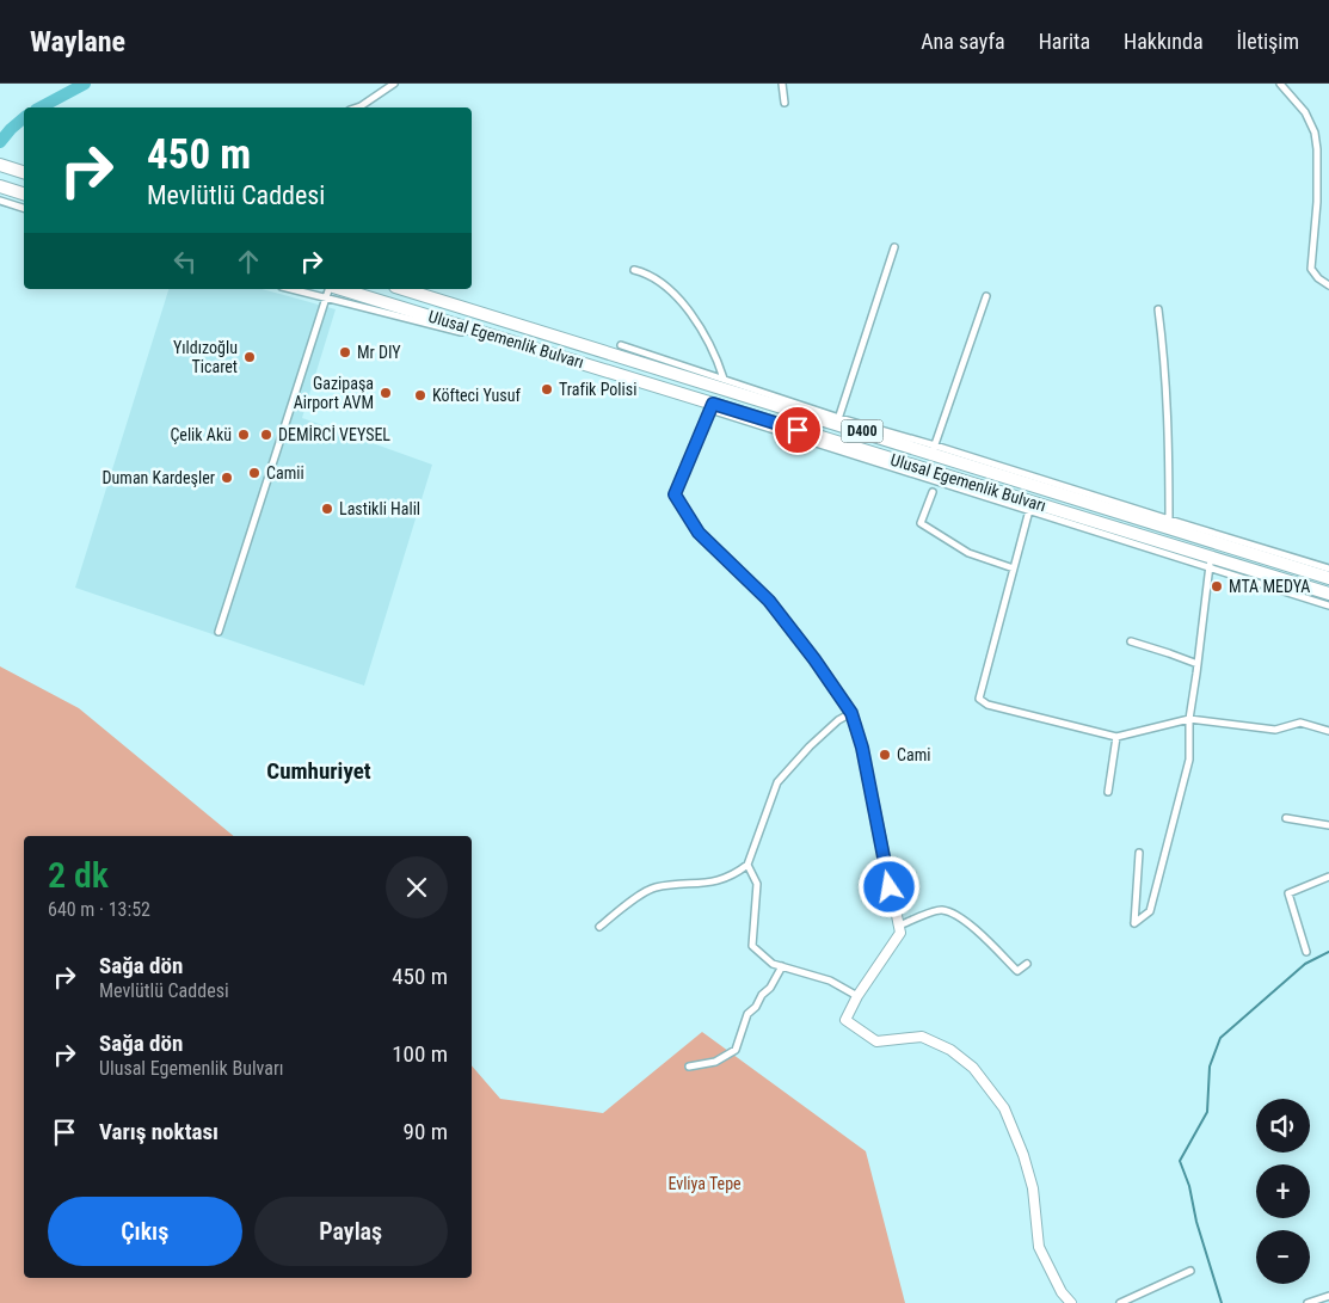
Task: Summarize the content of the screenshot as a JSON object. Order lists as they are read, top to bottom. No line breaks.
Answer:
{"streets":{"highway":["Ulusal Egemenlik Bulvarı","D400"]},"districts":["Cumhuriyet"],"parks":["Evliya Tepe"],"places":["Mr DIY","Yıldızoğlu Ticaret","Trafik Polisi","Gazipaşa Airport AVM","Köfteci Yusuf","Çelik Akü","DEMİRCİ VEYSEL","Camii","Duman Kardeşler","Lastikli Halil","MTA MEDYA","Cami"],"page":{"header":"Waylane","nav":["Ana sayfa","Harita","Hakkında","İletişim"],"turn":["450 m","Mevlütlü Caddesi"],"heading":["2 dk","640 m · 13:52"],"list":[{"name":"Sağa dön","note":"Mevlütlü Caddesi","value":"450 m"},{"name":"Sağa dön","note":"Ulusal Egemenlik Bulvarı","value":"100 m"},{"name":"Varış noktası","value":"90 m"}],"map_buttons":["+","−"],"buttons":["Çıkış","Paylaş"]}}
